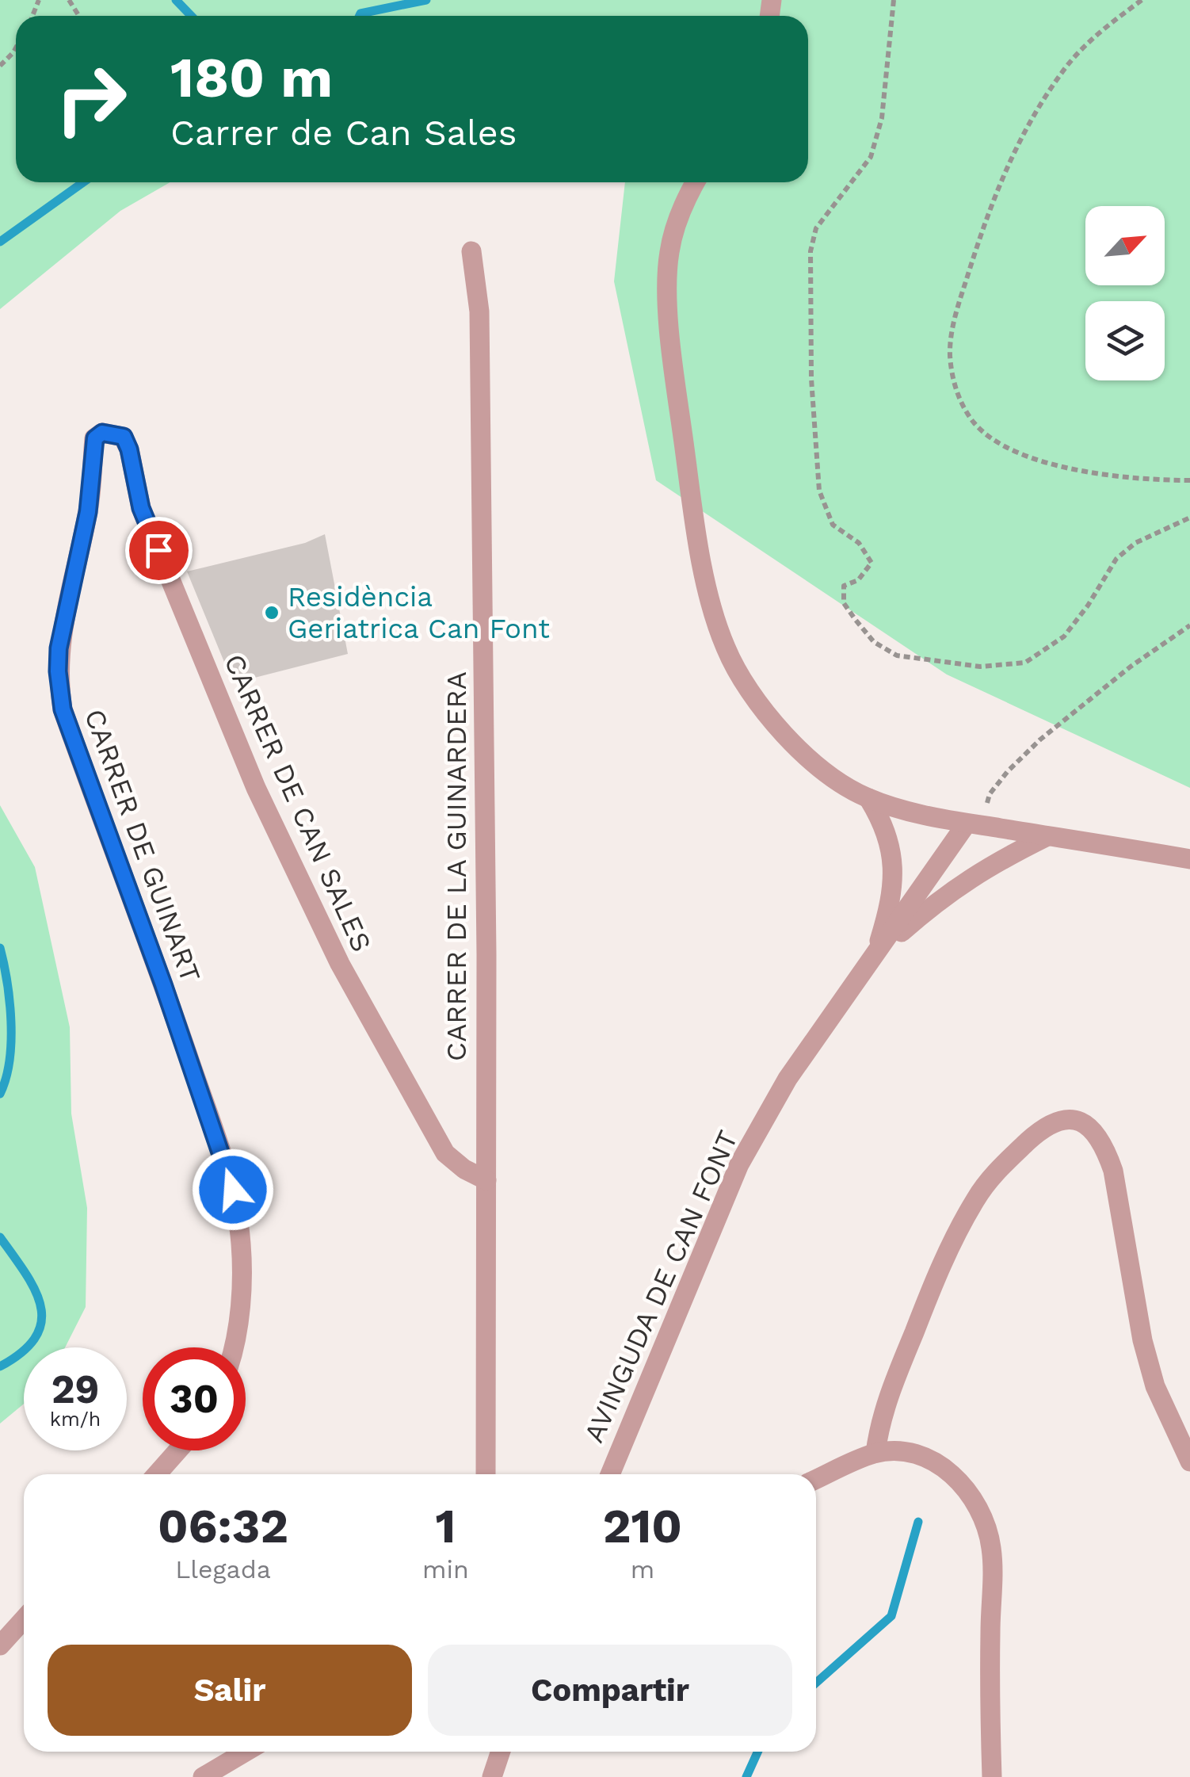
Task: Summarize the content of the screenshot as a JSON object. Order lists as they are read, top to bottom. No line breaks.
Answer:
{"streets":{"street":["CARRER DE CAN SALES","CARRER DE GUINART","CARRER DE LA GUINARDERA","AVINGUDA DE CAN FONT"]},"crossings":[["CARRER DE CAN SALES","CARRER DE GUINART"],["CARRER DE CAN SALES","CARRER DE LA GUINARDERA"]],"places":["Residència Geriatrica Can Font"],"north":"top right","page":{"turn":["180 m","Carrer de Can Sales"],"speed":"29 km/h","limit":"30","eta":["06:32","Llegada","1","min","210","m"],"buttons":["Salir","Compartir"]}}
